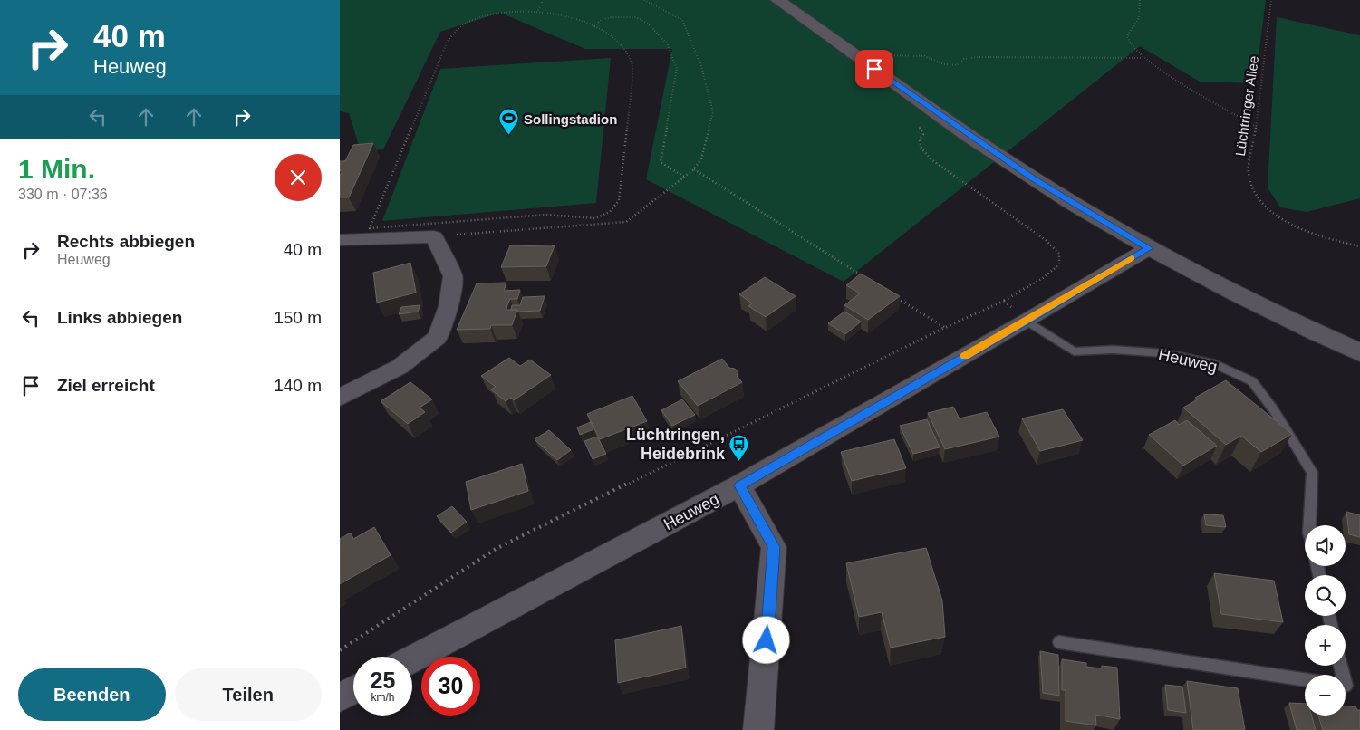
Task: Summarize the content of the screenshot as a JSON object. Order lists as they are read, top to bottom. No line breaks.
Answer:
{"streets":{"street":["Heuweg"],"path":["Lüchtringer Allee"]},"places":{"sports":["Sollingstadion"],"bus stop":["Lüchtringen, Heidebrink"]},"page":{"turn":["40 m","Heuweg"],"heading":["1 Min.","330 m · 07:36"],"list":[{"name":"Rechts abbiegen","note":"Heuweg","value":"40 m"},{"name":"Links abbiegen","value":"150 m"},{"name":"Ziel erreicht","value":"140 m"}],"map_buttons":["+","−"],"speed":"25 km/h","limit":"30","buttons":["Beenden","Teilen"]}}
